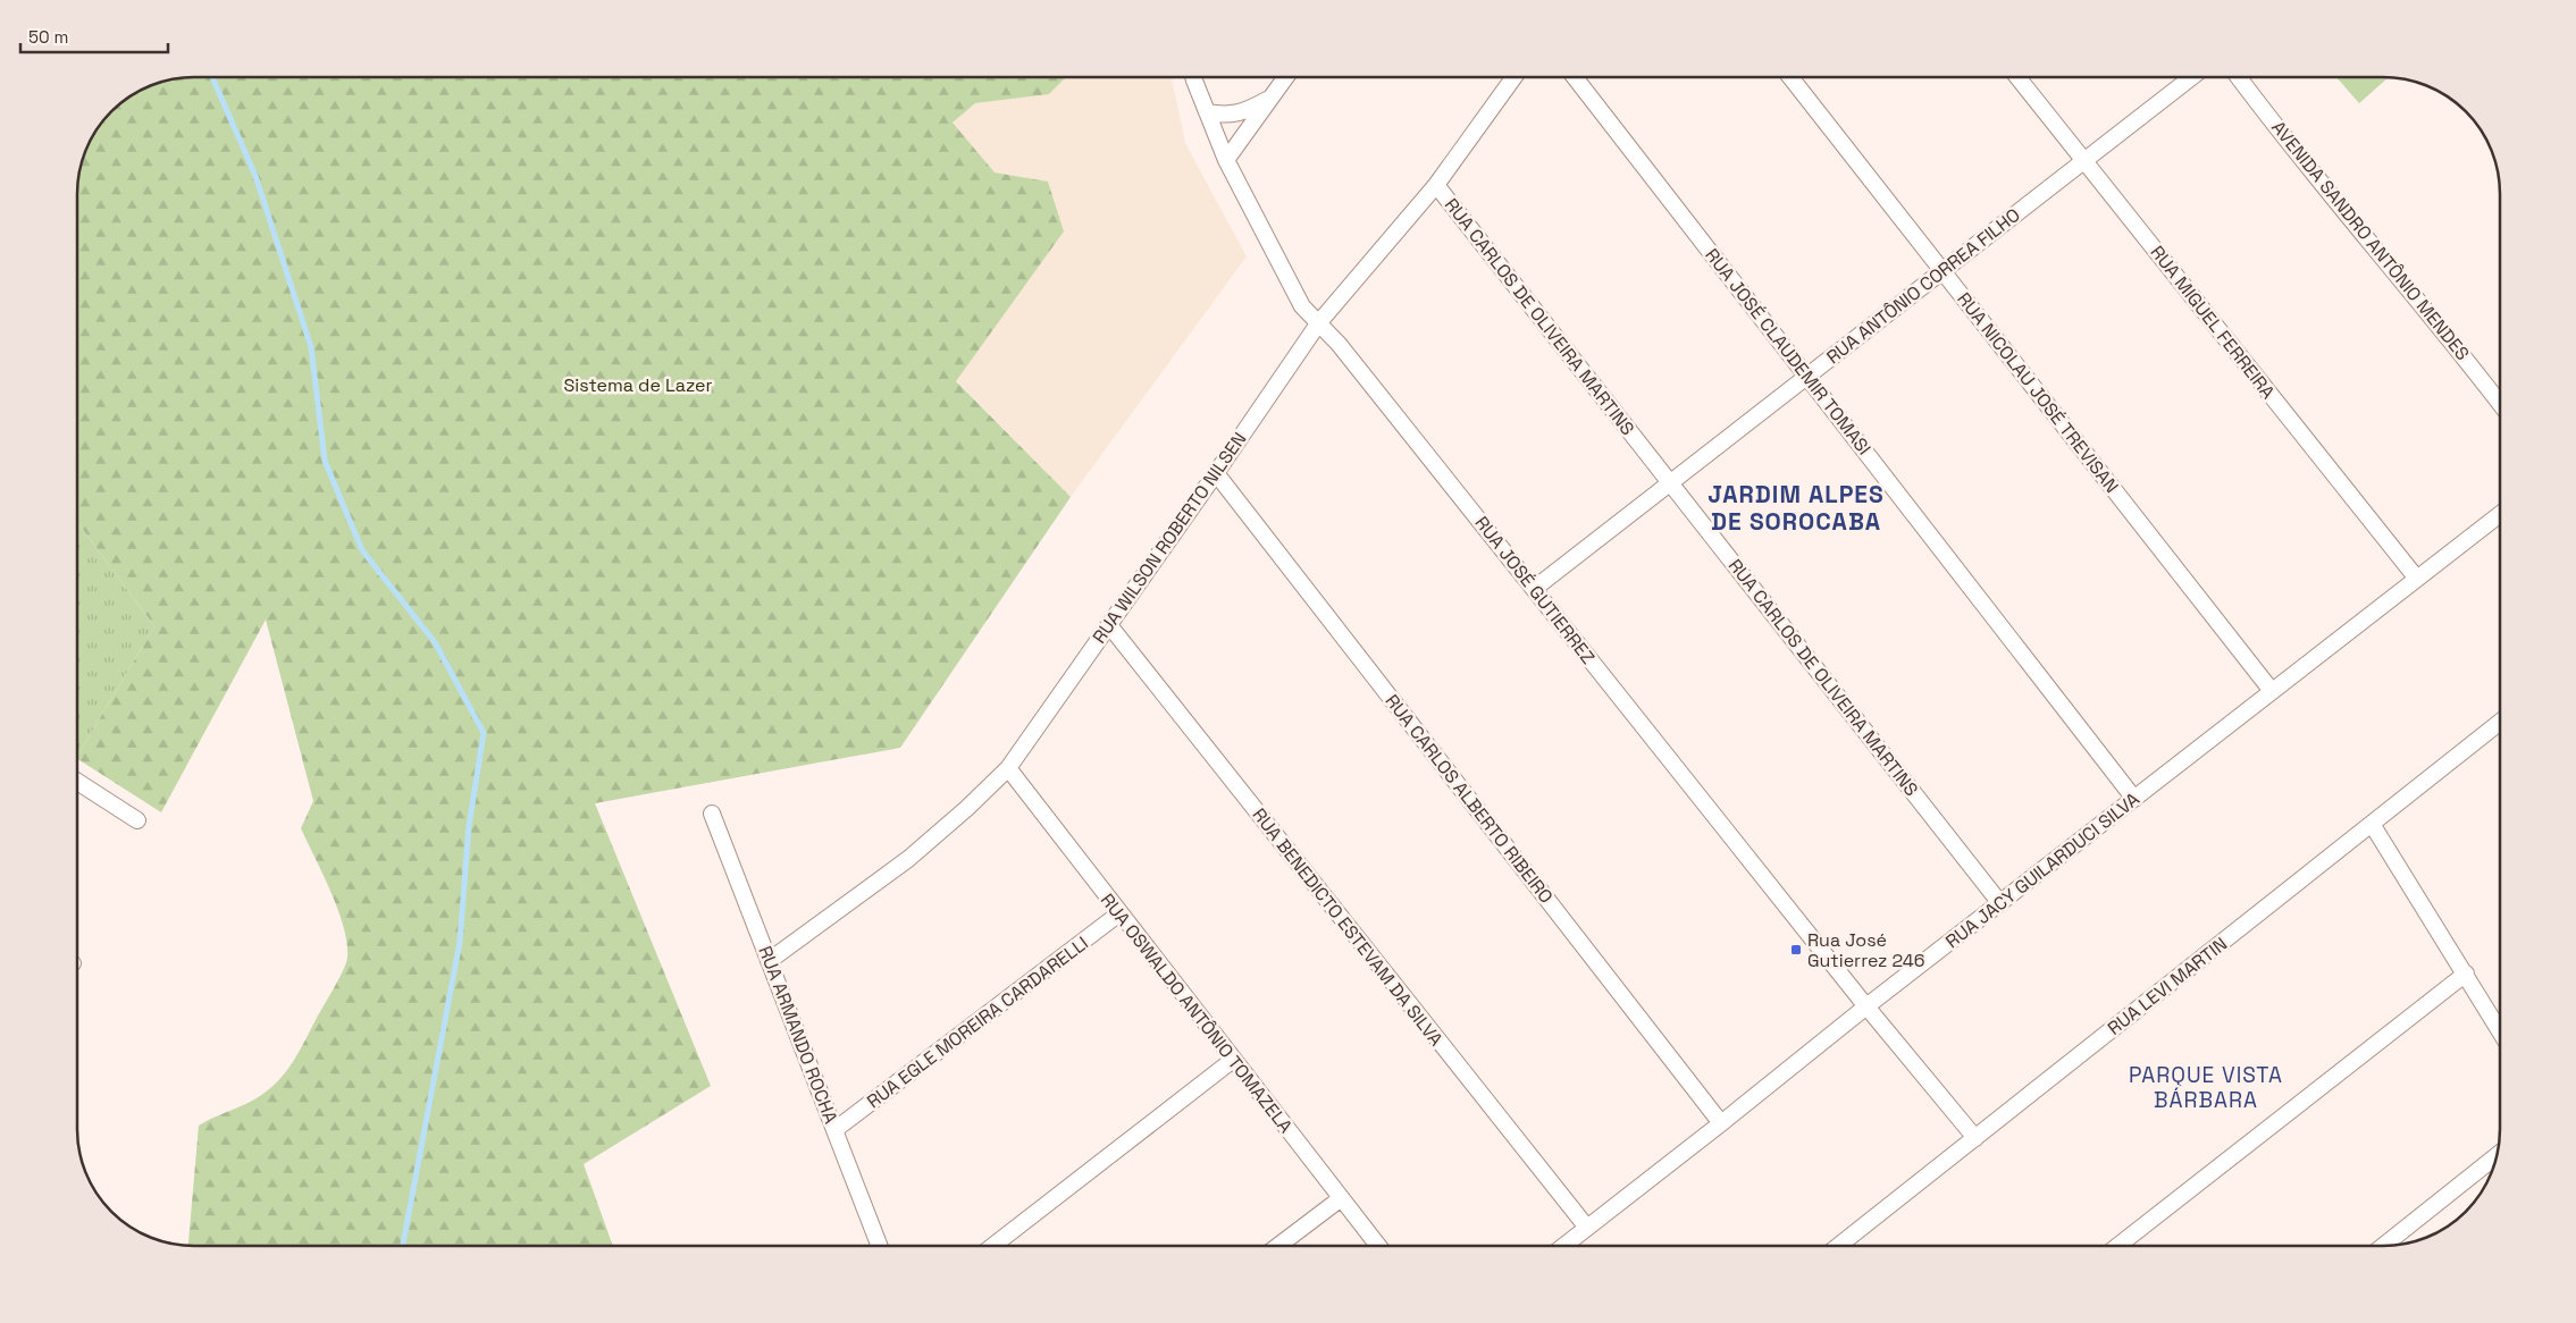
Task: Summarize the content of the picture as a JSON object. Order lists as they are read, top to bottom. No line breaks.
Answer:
{"streets":{"street":["AVENIDA SANDRO ANTÔNIO MENDES","RUA ANTÔNIO CORREA FILHO","RUA CARLOS DE OLIVEIRA MARTINS","RUA MIGUEL FERREIRA","RUA JOSÉ CLAUDEMIR TOMASI","RUA NICOLAU JOSÉ TREVISAN","RUA WILSON ROBERTO NILSEN","RUA JOSÉ GUTIERREZ","RUA CARLOS ALBERTO RIBEIRO","RUA JACY GUILARDUCI SILVA","RUA BENEDICTO ESTEVAM DA SILVA","RUA LEVI MARTIN","RUA OSWALDO ANTÔNIO TOMAZELA","RUA EGLE MOREIRA CARDARELLI","RUA ARMANDO ROCHA"]},"crossings":[["RUA ANTÔNIO CORREA FILHO","RUA CARLOS DE OLIVEIRA MARTINS"],["RUA ANTÔNIO CORREA FILHO","RUA MIGUEL FERREIRA"],["RUA ANTÔNIO CORREA FILHO","RUA JOSÉ CLAUDEMIR TOMASI"],["RUA ANTÔNIO CORREA FILHO","RUA NICOLAU JOSÉ TREVISAN"],["RUA ANTÔNIO CORREA FILHO","RUA JOSÉ GUTIERREZ"],["RUA CARLOS DE OLIVEIRA MARTINS","RUA WILSON ROBERTO NILSEN"],["RUA CARLOS DE OLIVEIRA MARTINS","RUA JACY GUILARDUCI SILVA"],["RUA MIGUEL FERREIRA","RUA JACY GUILARDUCI SILVA"],["RUA JOSÉ CLAUDEMIR TOMASI","RUA JACY GUILARDUCI SILVA"],["RUA NICOLAU JOSÉ TREVISAN","RUA JACY GUILARDUCI SILVA"],["RUA WILSON ROBERTO NILSEN","RUA JOSÉ GUTIERREZ"],["RUA WILSON ROBERTO NILSEN","RUA CARLOS ALBERTO RIBEIRO"],["RUA WILSON ROBERTO NILSEN","RUA BENEDICTO ESTEVAM DA SILVA"],["RUA WILSON ROBERTO NILSEN","RUA OSWALDO ANTÔNIO TOMAZELA"],["RUA WILSON ROBERTO NILSEN","RUA ARMANDO ROCHA"],["RUA JOSÉ GUTIERREZ","RUA JACY GUILARDUCI SILVA"],["RUA JOSÉ GUTIERREZ","RUA LEVI MARTIN"],["RUA CARLOS ALBERTO RIBEIRO","RUA JACY GUILARDUCI SILVA"],["RUA JACY GUILARDUCI SILVA","RUA BENEDICTO ESTEVAM DA SILVA"],["RUA OSWALDO ANTÔNIO TOMAZELA","RUA EGLE MOREIRA CARDARELLI"],["RUA EGLE MOREIRA CARDARELLI","RUA ARMANDO ROCHA"]],"districts":["JARDIM ALPES DE SOROCABA","PARQUE VISTA BÁRBARA"],"parks":["Sistema de Lazer"],"places":{"transit":["Rua José Gutierrez 246"]},"scale_bar":"50 m"}
